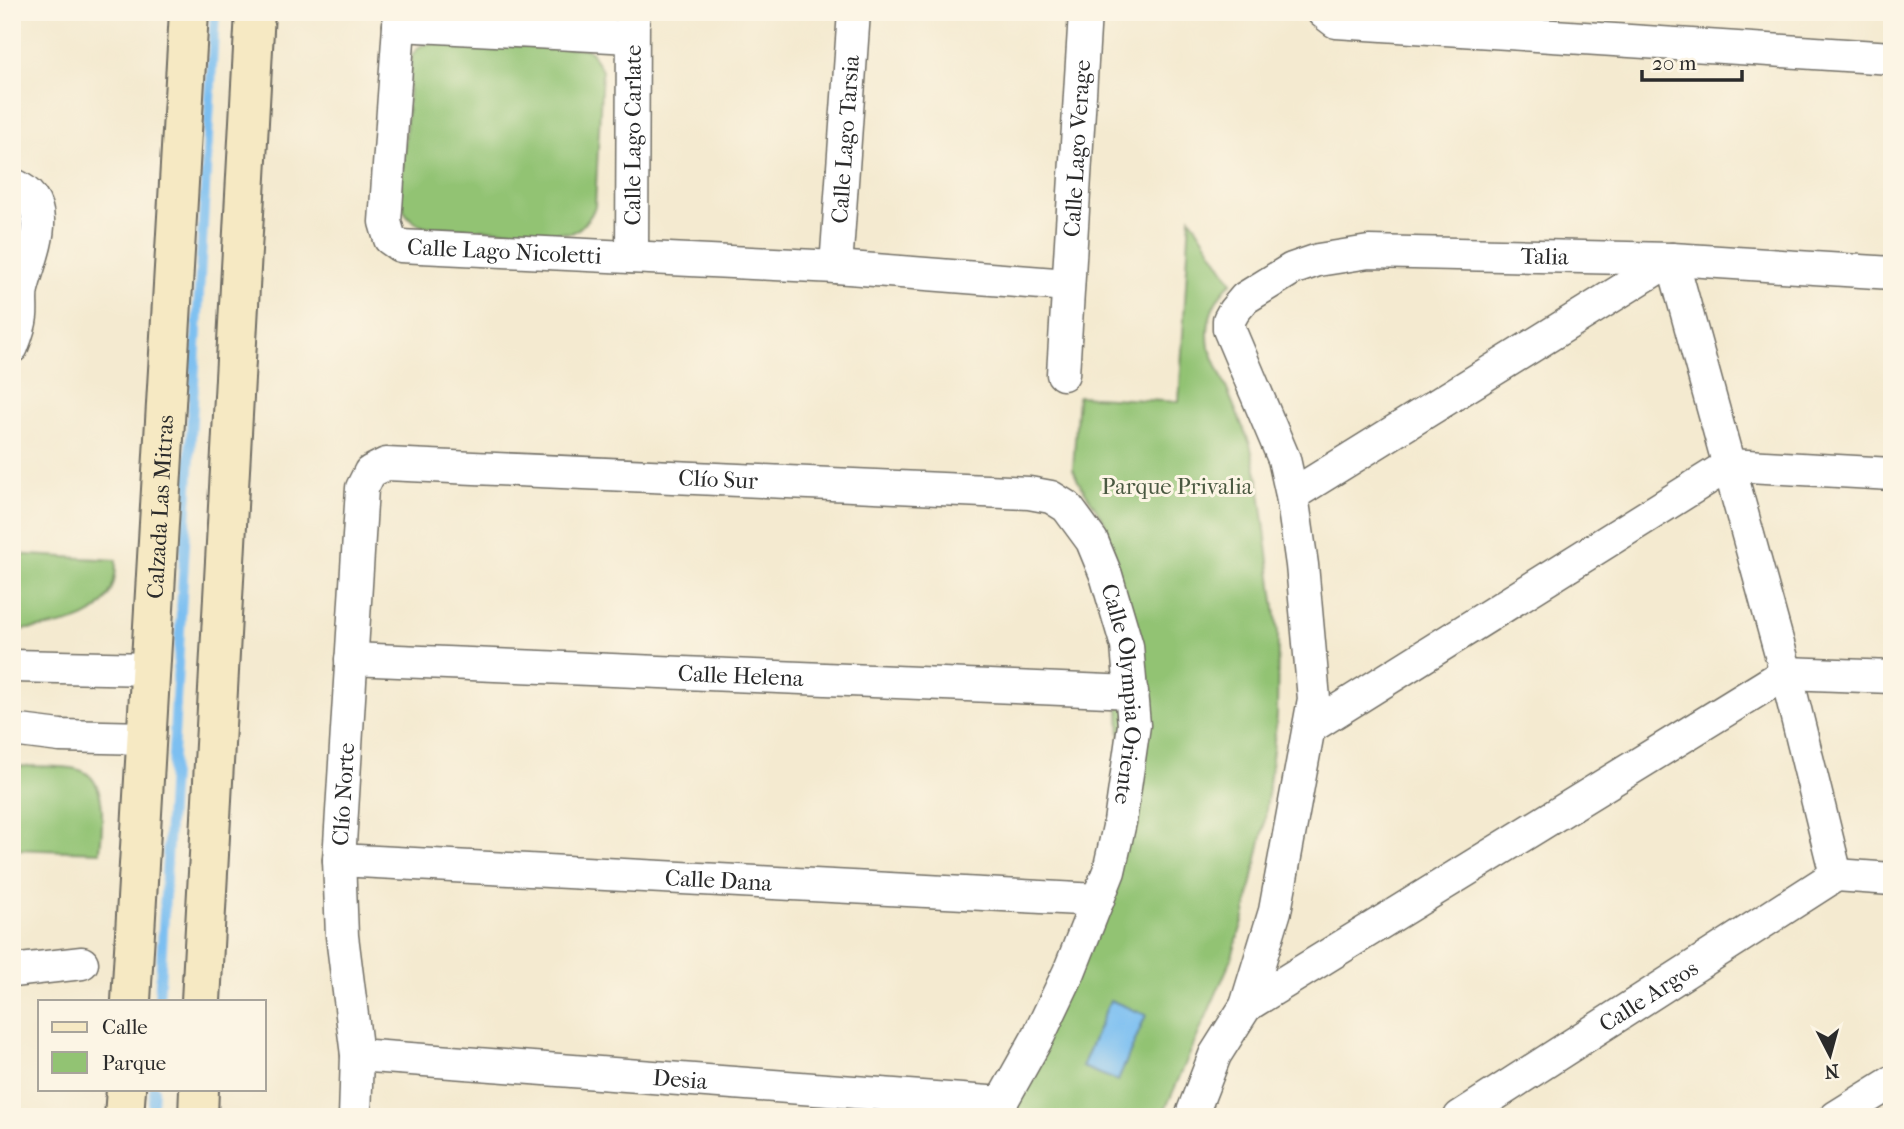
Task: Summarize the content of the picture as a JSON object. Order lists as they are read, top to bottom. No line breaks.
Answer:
{"streets":{"main road":["Calzada Las Mitras"],"street":["Calle Lago Carlate","Calle Lago Tarsia","Calle Lago Verage","Calle Lago Nicoletti","Talia","Clío Sur","Calle Helena","Calle Olympia Oriente","Clío Norte","Calle Dana","Calle Argos","Desia"]},"crossings":[["Calle Lago Carlate","Calle Lago Nicoletti"],["Calle Lago Tarsia","Calle Lago Nicoletti"],["Calle Lago Verage","Calle Lago Nicoletti"],["Clío Sur","Calle Olympia Oriente"],["Clío Sur","Clío Norte"],["Calle Helena","Calle Olympia Oriente"],["Calle Helena","Clío Norte"],["Calle Olympia Oriente","Calle Dana"],["Calle Olympia Oriente","Desia"],["Clío Norte","Calle Dana"],["Clío Norte","Desia"]],"parks":["Parque Privalia"],"legend":["Calle","Parque"],"scale_bar":"20 m","north":"bottom"}
